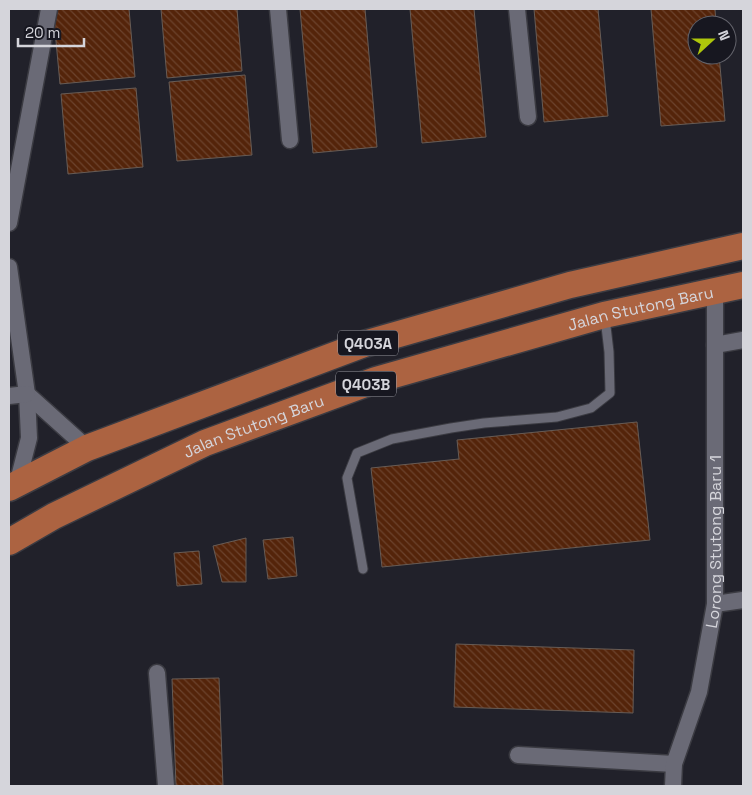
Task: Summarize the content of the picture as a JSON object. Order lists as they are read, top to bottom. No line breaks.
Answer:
{"streets":{"main road":["Jalan Stutong Baru","Q403A","Q403B"],"street":["Lorong Stutong Baru 1"]},"crossings":[["Jalan Stutong Baru","Lorong Stutong Baru 1"]],"scale_bar":"20 m","north":"right"}
